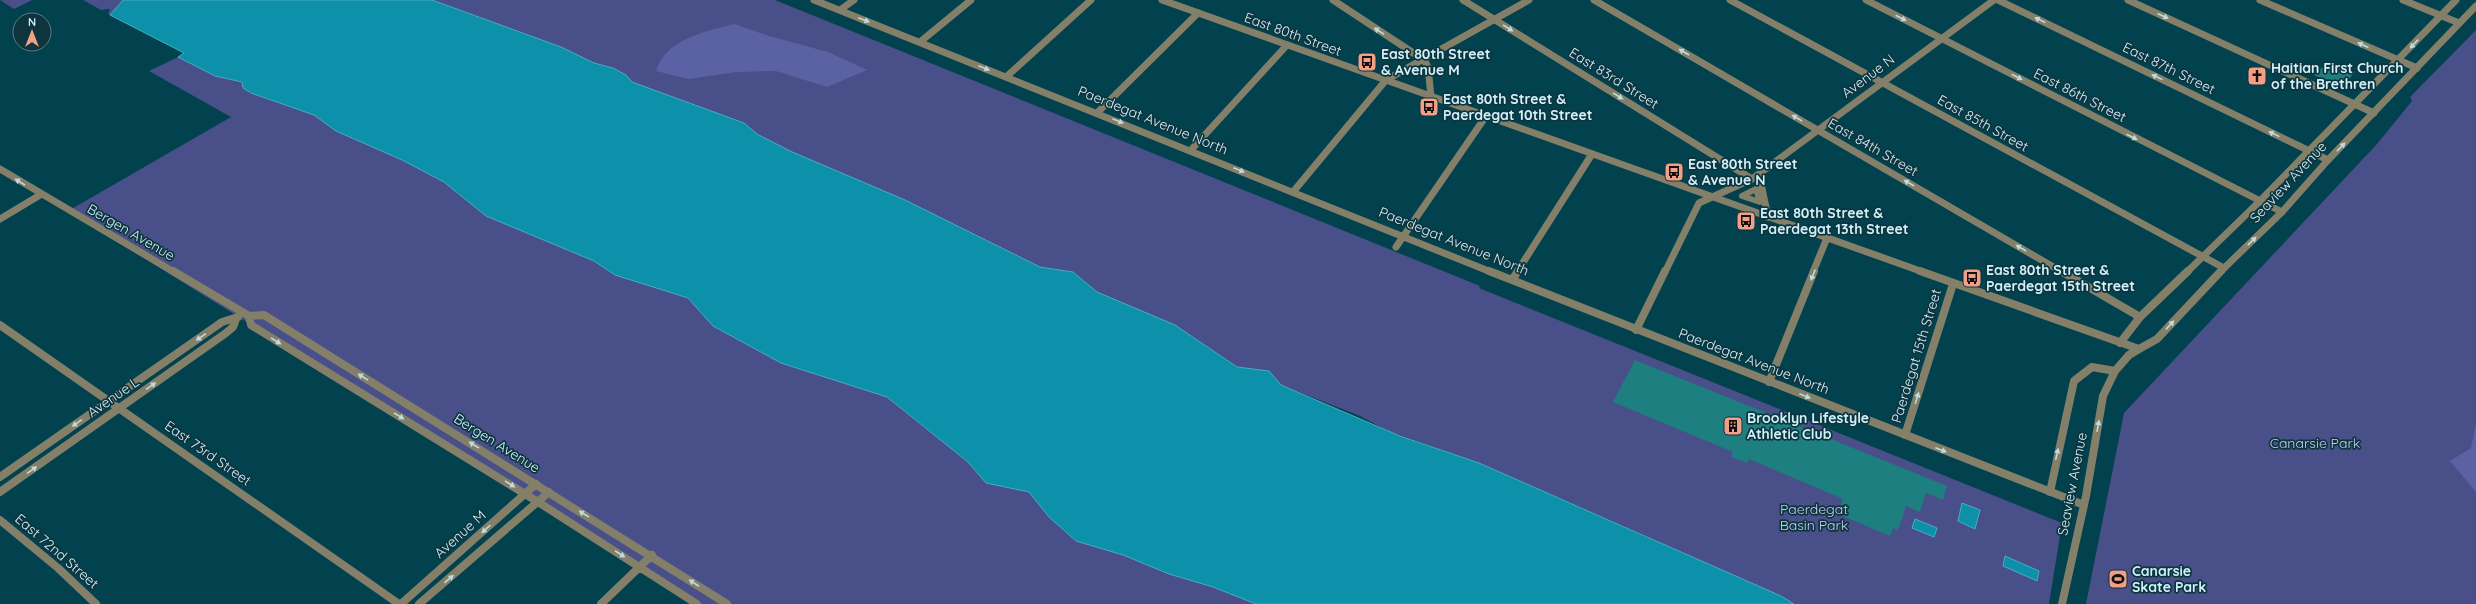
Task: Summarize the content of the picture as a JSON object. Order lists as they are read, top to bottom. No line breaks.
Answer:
{"streets":{"street":["East 80th Street","East 87th Street","Avenue N","East 83rd Street","East 86th Street","Paerdegat Avenue North","East 85th Street","East 84th Street","Seaview Avenue","Bergen Avenue","Paerdegat 15th Street","Avenue L","East 73rd Street","Avenue M","East 72nd Street"]},"crossings":[["East 80th Street","Avenue N"],["East 80th Street","Seaview Avenue"],["East 80th Street","Paerdegat 15th Street"],["East 87th Street","Seaview Avenue"],["Avenue N","East 83rd Street"],["Avenue N","East 86th Street"],["Avenue N","Paerdegat Avenue North"],["Avenue N","East 85th Street"],["Avenue N","East 84th Street"],["East 86th Street","Seaview Avenue"],["Paerdegat Avenue North","Seaview Avenue"],["Paerdegat Avenue North","Paerdegat 15th Street"],["East 85th Street","Seaview Avenue"],["East 84th Street","Seaview Avenue"],["Bergen Avenue","Avenue L"],["Bergen Avenue","Avenue M"],["Avenue L","East 73rd Street"],["East 73rd Street","Avenue M"]],"one_way":["East 83rd Street","East 86th Street","Paerdegat Avenue North","East 84th Street","Paerdegat 15th Street"],"parks":["Canarsie Park","Paerdegat Basin Park"],"places":{"bus stop":["East 80th Street & Avenue M","East 80th Street & Paerdegat 10th Street","East 80th Street & Avenue N","East 80th Street & Paerdegat 13th Street","East 80th Street & Paerdegat 15th Street"],"church":["Haitian First Church of the Brethren"],"building":["Brooklyn Lifestyle Athletic Club"],"sports":["Canarsie Skate Park"]},"north":"top"}
